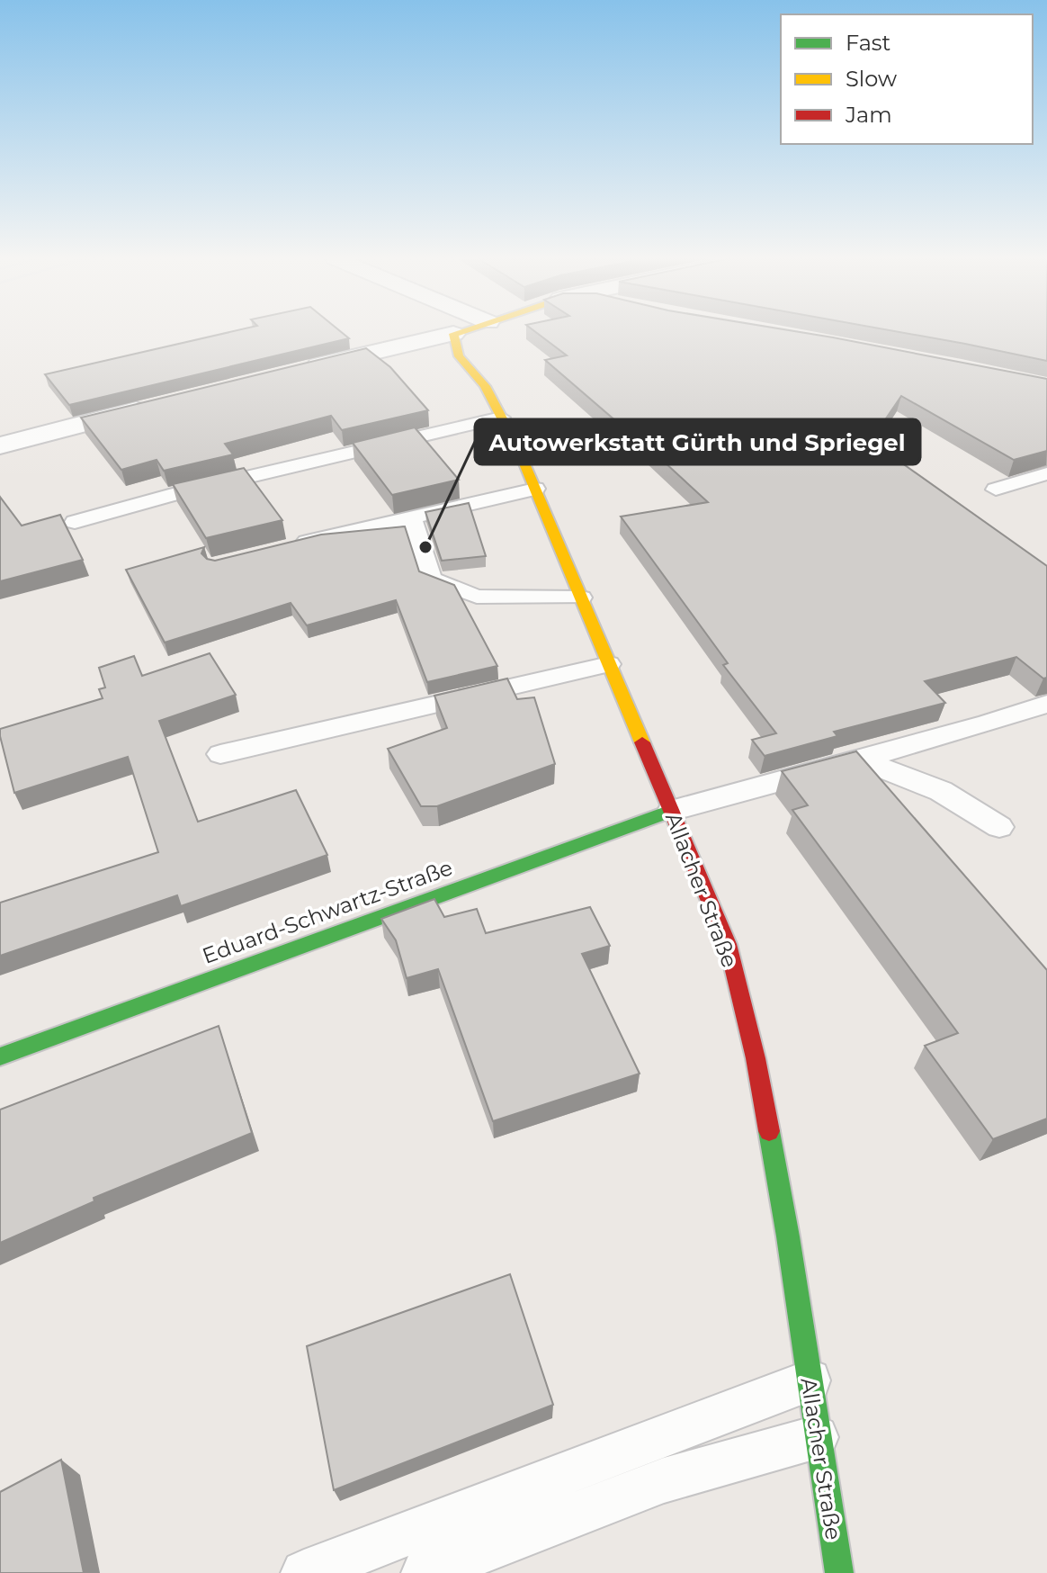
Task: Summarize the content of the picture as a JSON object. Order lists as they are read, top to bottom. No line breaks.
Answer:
{"streets":{"street":["Allacher Straße","Eduard-Schwartz-Straße"]},"crossings":[["Allacher Straße","Eduard-Schwartz-Straße"]],"places":["Autowerkstatt Gürth und Spriegel"],"legend":["Fast","Slow","Jam"]}
